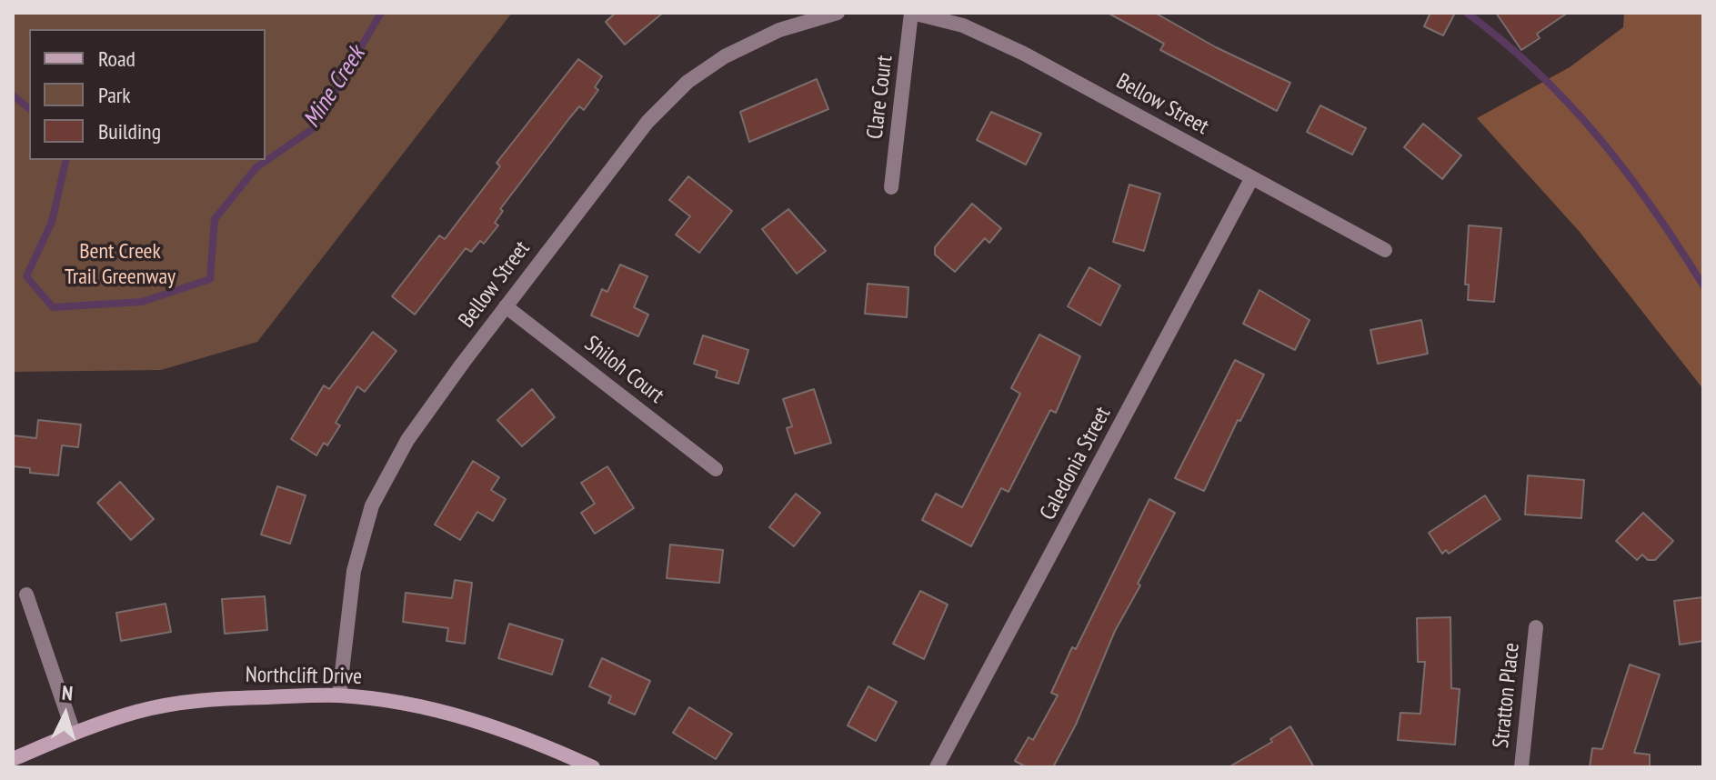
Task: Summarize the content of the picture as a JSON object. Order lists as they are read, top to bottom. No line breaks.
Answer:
{"streets":{"street":["Clare Court","Bellow Street","Shiloh Court","Caledonia Street","Northclift Drive","Stratton Place"]},"crossings":[["Clare Court","Bellow Street"],["Bellow Street","Shiloh Court"],["Bellow Street","Caledonia Street"],["Bellow Street","Northclift Drive"]],"water":["Mine Creek"],"parks":["Bent Creek Trail Greenway"],"legend":["Road","Park","Building"],"north":"top"}
